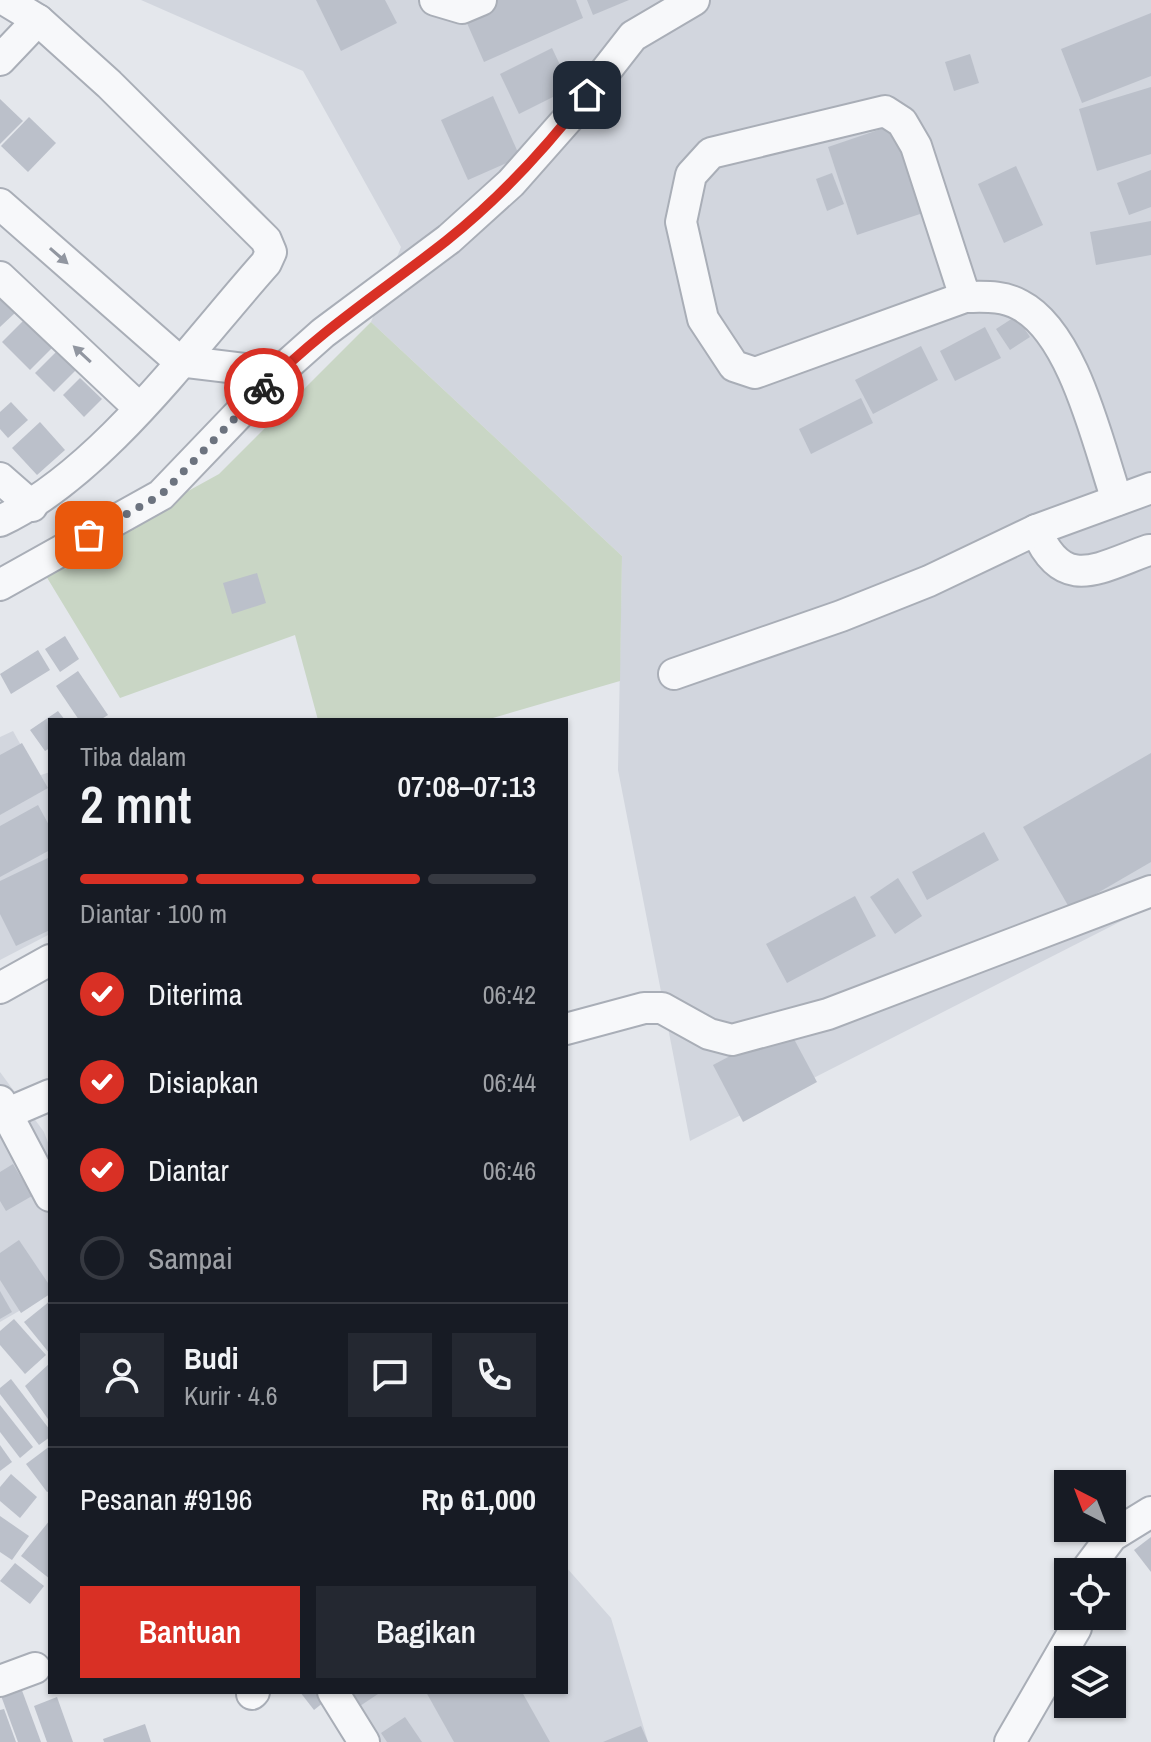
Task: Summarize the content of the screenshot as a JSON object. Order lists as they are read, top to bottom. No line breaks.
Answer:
{"north":"top left","page":{"heading":["2 mnt","Tiba dalam","07:08–07:13"],"panel":["Budi","Kurir · 4.6","Pesanan #9196","Rp 61,000"],"bar":"Diantar · 100 m","list":[["Diterima","06:42"],["Disiapkan","06:44"],["Diantar","06:46"],"Sampai"],"buttons":["Bantuan","Bagikan"]}}
